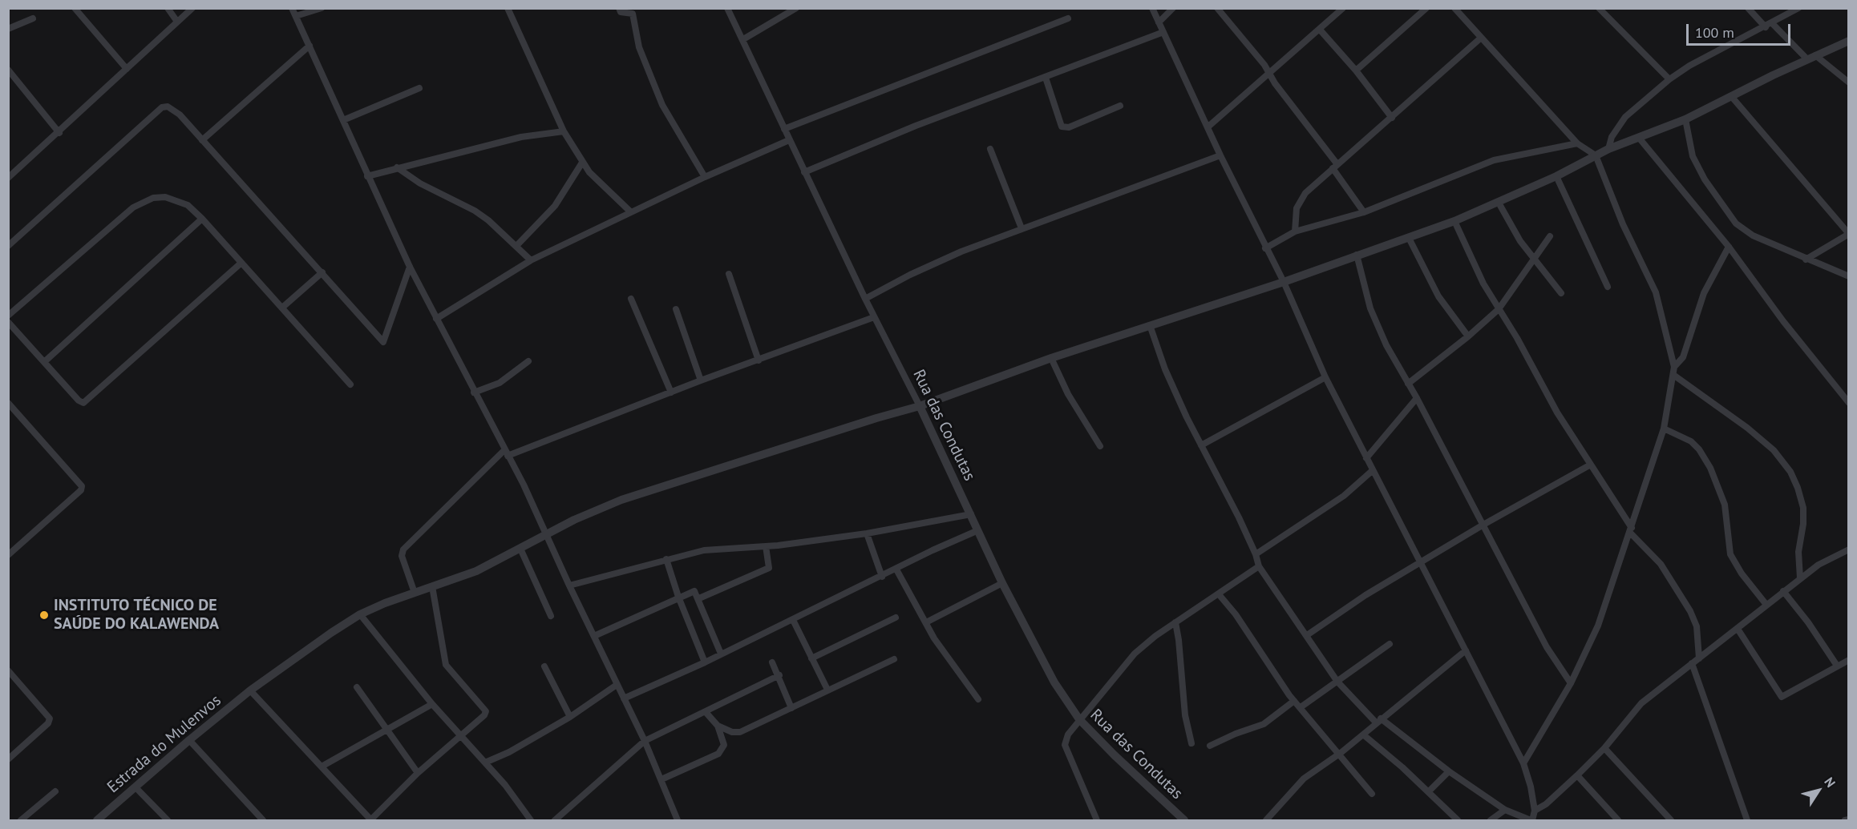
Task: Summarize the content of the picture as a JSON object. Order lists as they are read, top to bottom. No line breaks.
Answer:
{"streets":{"street":["Rua das Condutas","Estrada do Mulenvos"]},"crossings":[["Rua das Condutas","Estrada do Mulenvos"]],"places":["INSTITUTO TÉCNICO DE SAÚDE DO KALAWENDA"],"scale_bar":"100 m","north":"top right"}
